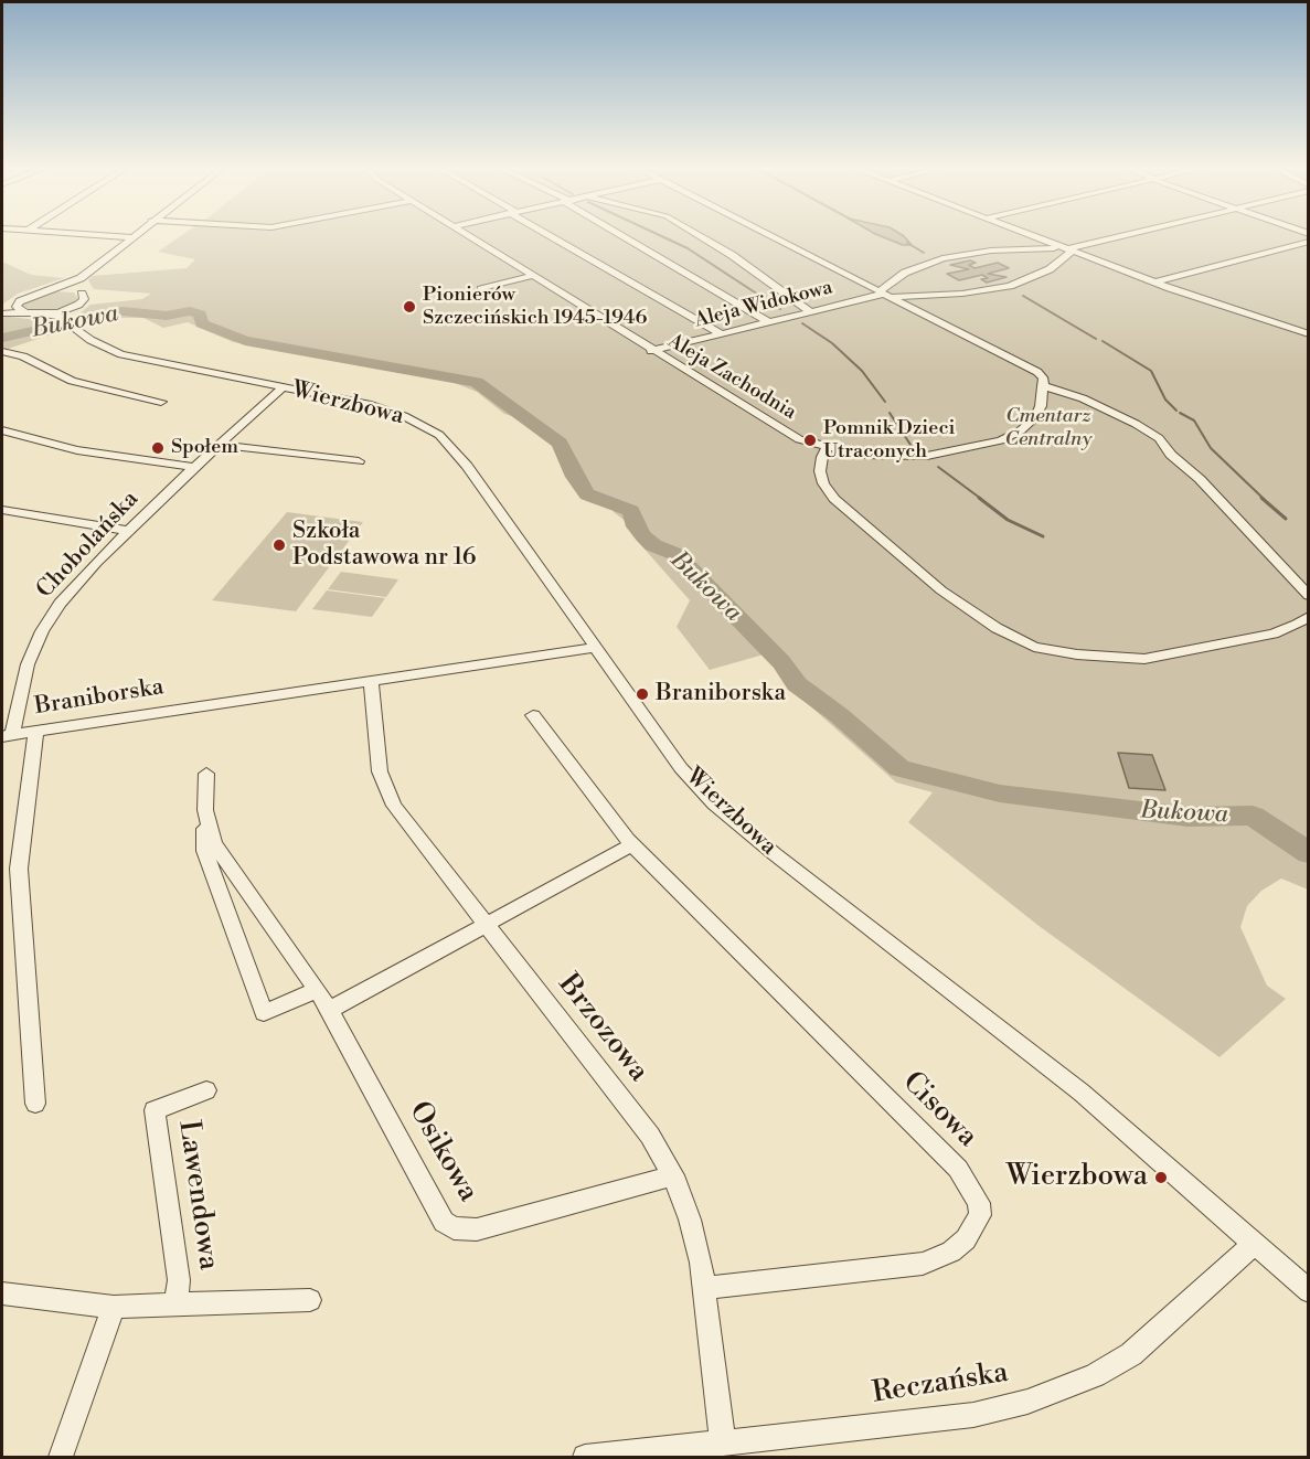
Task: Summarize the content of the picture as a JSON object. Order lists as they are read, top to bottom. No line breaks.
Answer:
{"streets":{"street":["Aleja Widokowa","Aleja Zachodnia","Wierzbowa","Chobolańska","Braniborska","Brzozowa","Cisowa","Osikowa","Lawendowa","Reczańska"]},"crossings":[["Aleja Widokowa","Aleja Zachodnia"],["Wierzbowa","Chobolańska"],["Wierzbowa","Braniborska"],["Wierzbowa","Reczańska"],["Chobolańska","Braniborska"],["Braniborska","Brzozowa"],["Brzozowa","Cisowa"],["Brzozowa","Osikowa"],["Brzozowa","Reczańska"]],"water":["Bukowa"],"parks":["Cmentarz Centralny"],"places":["Pionierów Szczecińskich 1945-1946","Pomnik Dzieci Utraconych","Społem","Szkoła Podstawowa nr 16","Braniborska","Wierzbowa"]}
